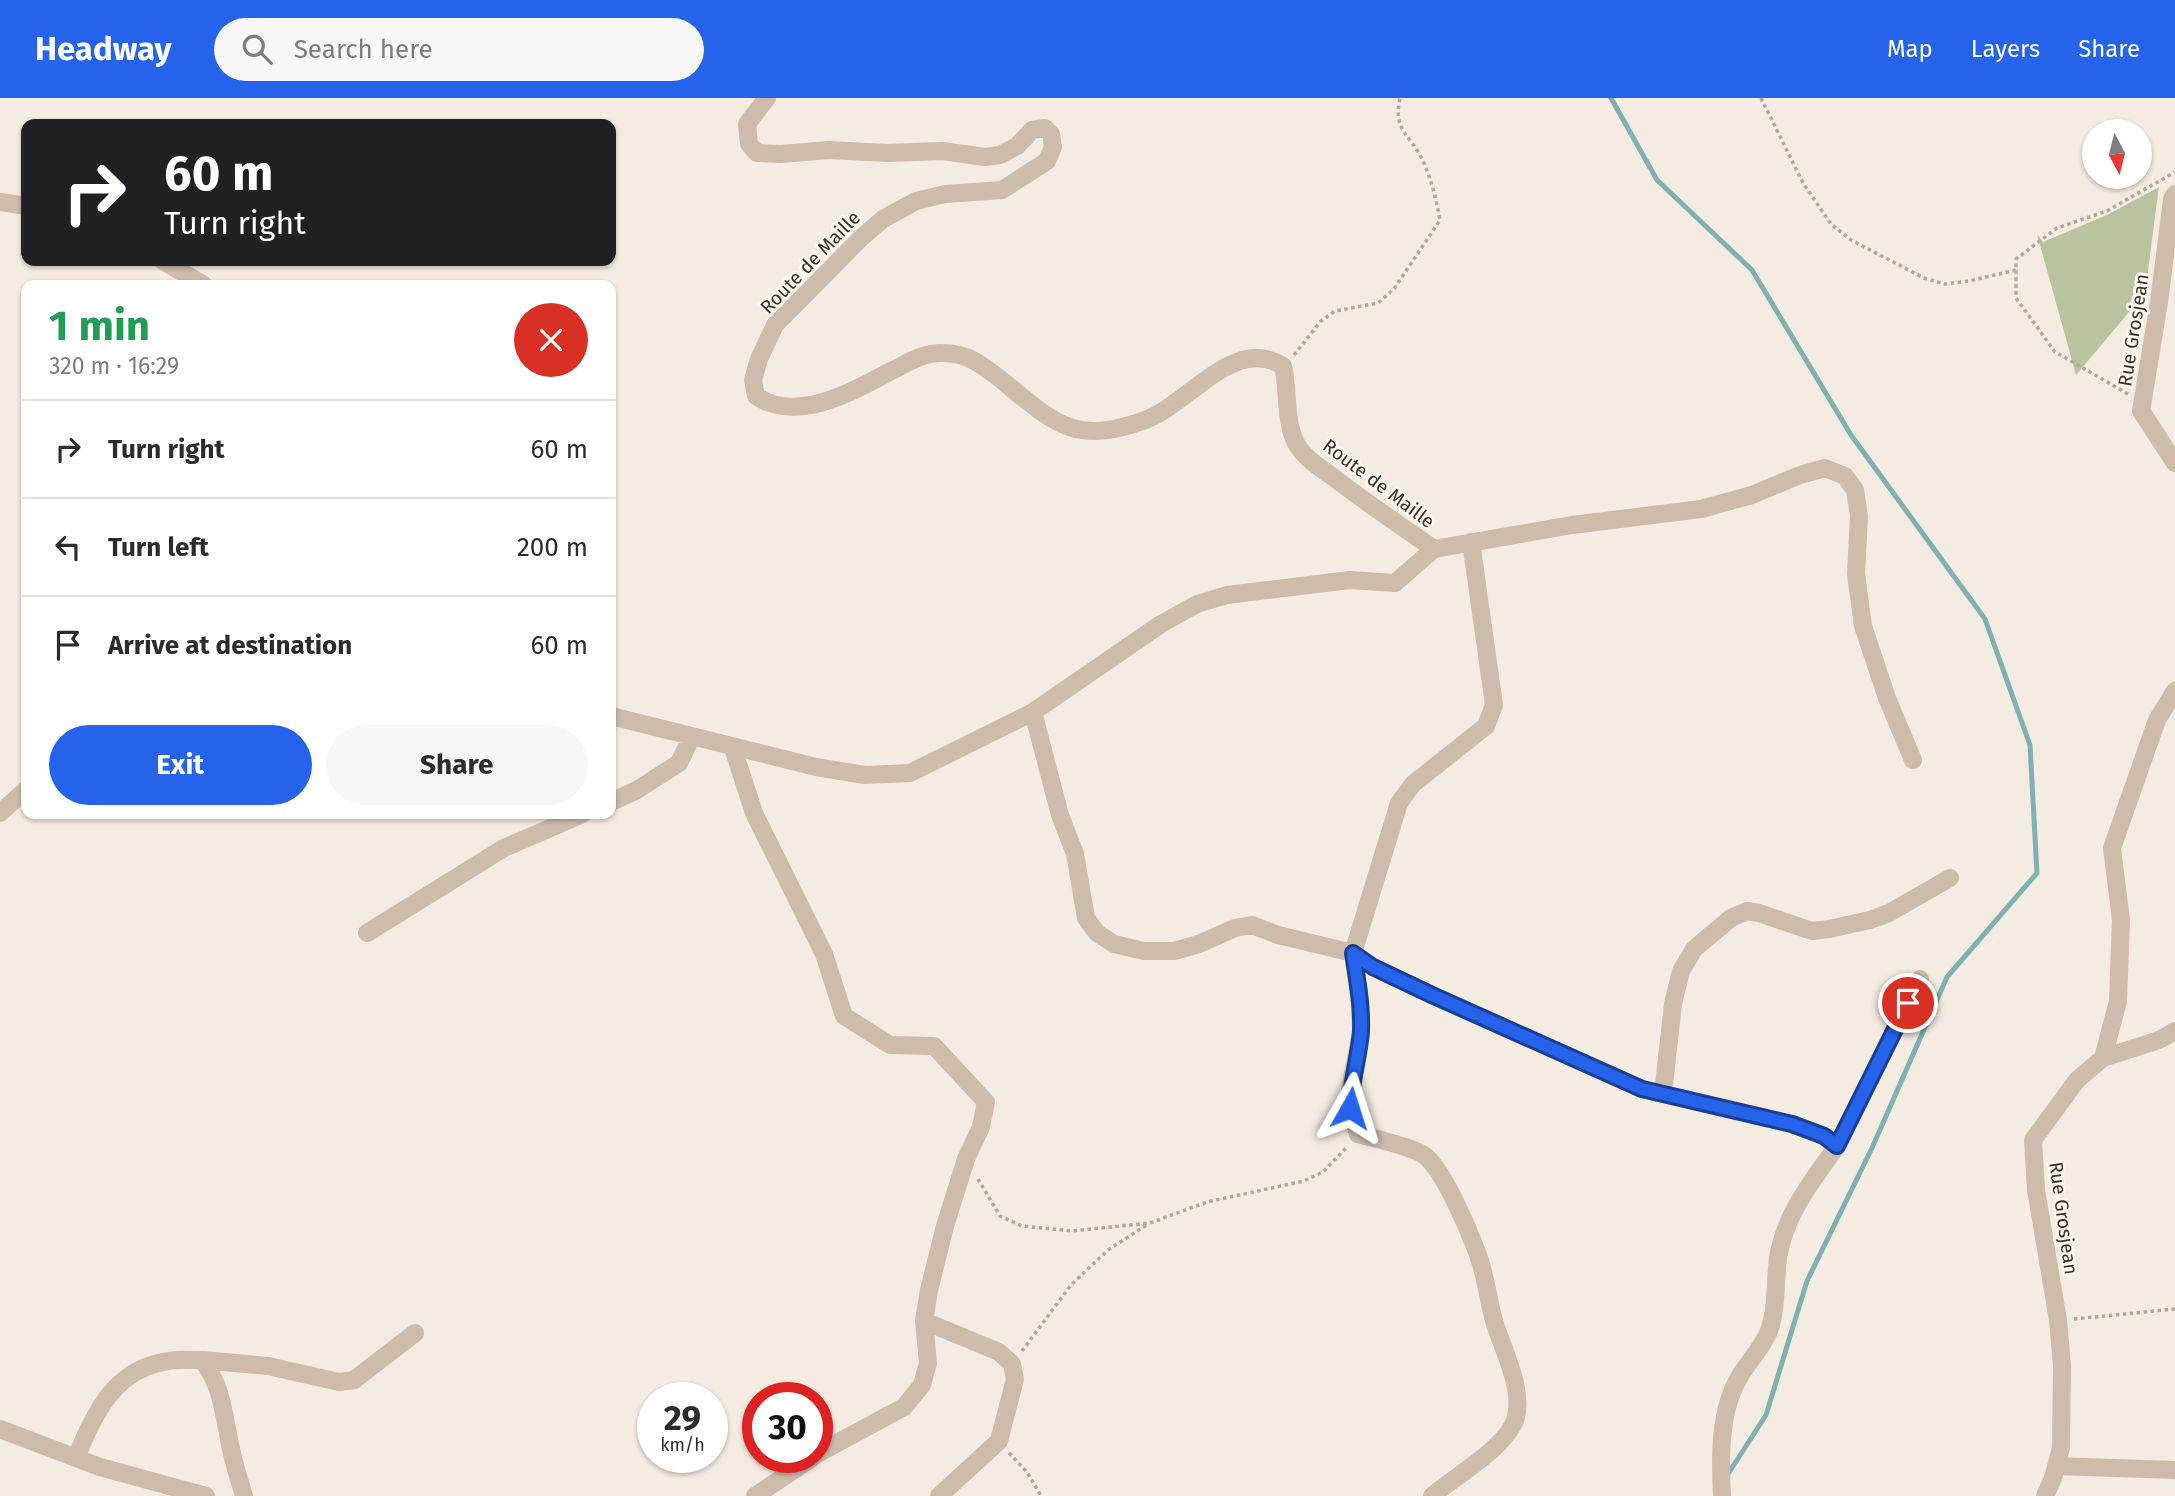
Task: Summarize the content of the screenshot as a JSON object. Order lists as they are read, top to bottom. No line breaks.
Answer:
{"streets":{"street":["Route de Maille","Rue Grosjean"]},"north":"bottom","page":{"header":"Headway","search":"Search here","nav":["Map","Layers","Share"],"turn":["60 m","Turn right"],"heading":["1 min","320 m · 16:29"],"list":[{"name":"Turn right","value":"60 m"},{"name":"Turn left","value":"200 m"},{"name":"Arrive at destination","value":"60 m"}],"buttons":["Exit","Share"],"speed":"29 km/h","limit":"30"}}
